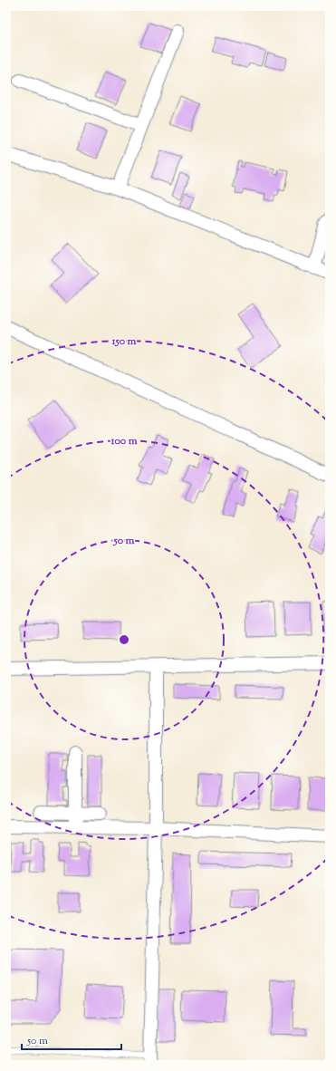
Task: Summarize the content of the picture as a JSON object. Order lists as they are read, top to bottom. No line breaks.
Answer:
{"scale_bar":"50 m","rings":["150 m","100 m","50 m"]}
